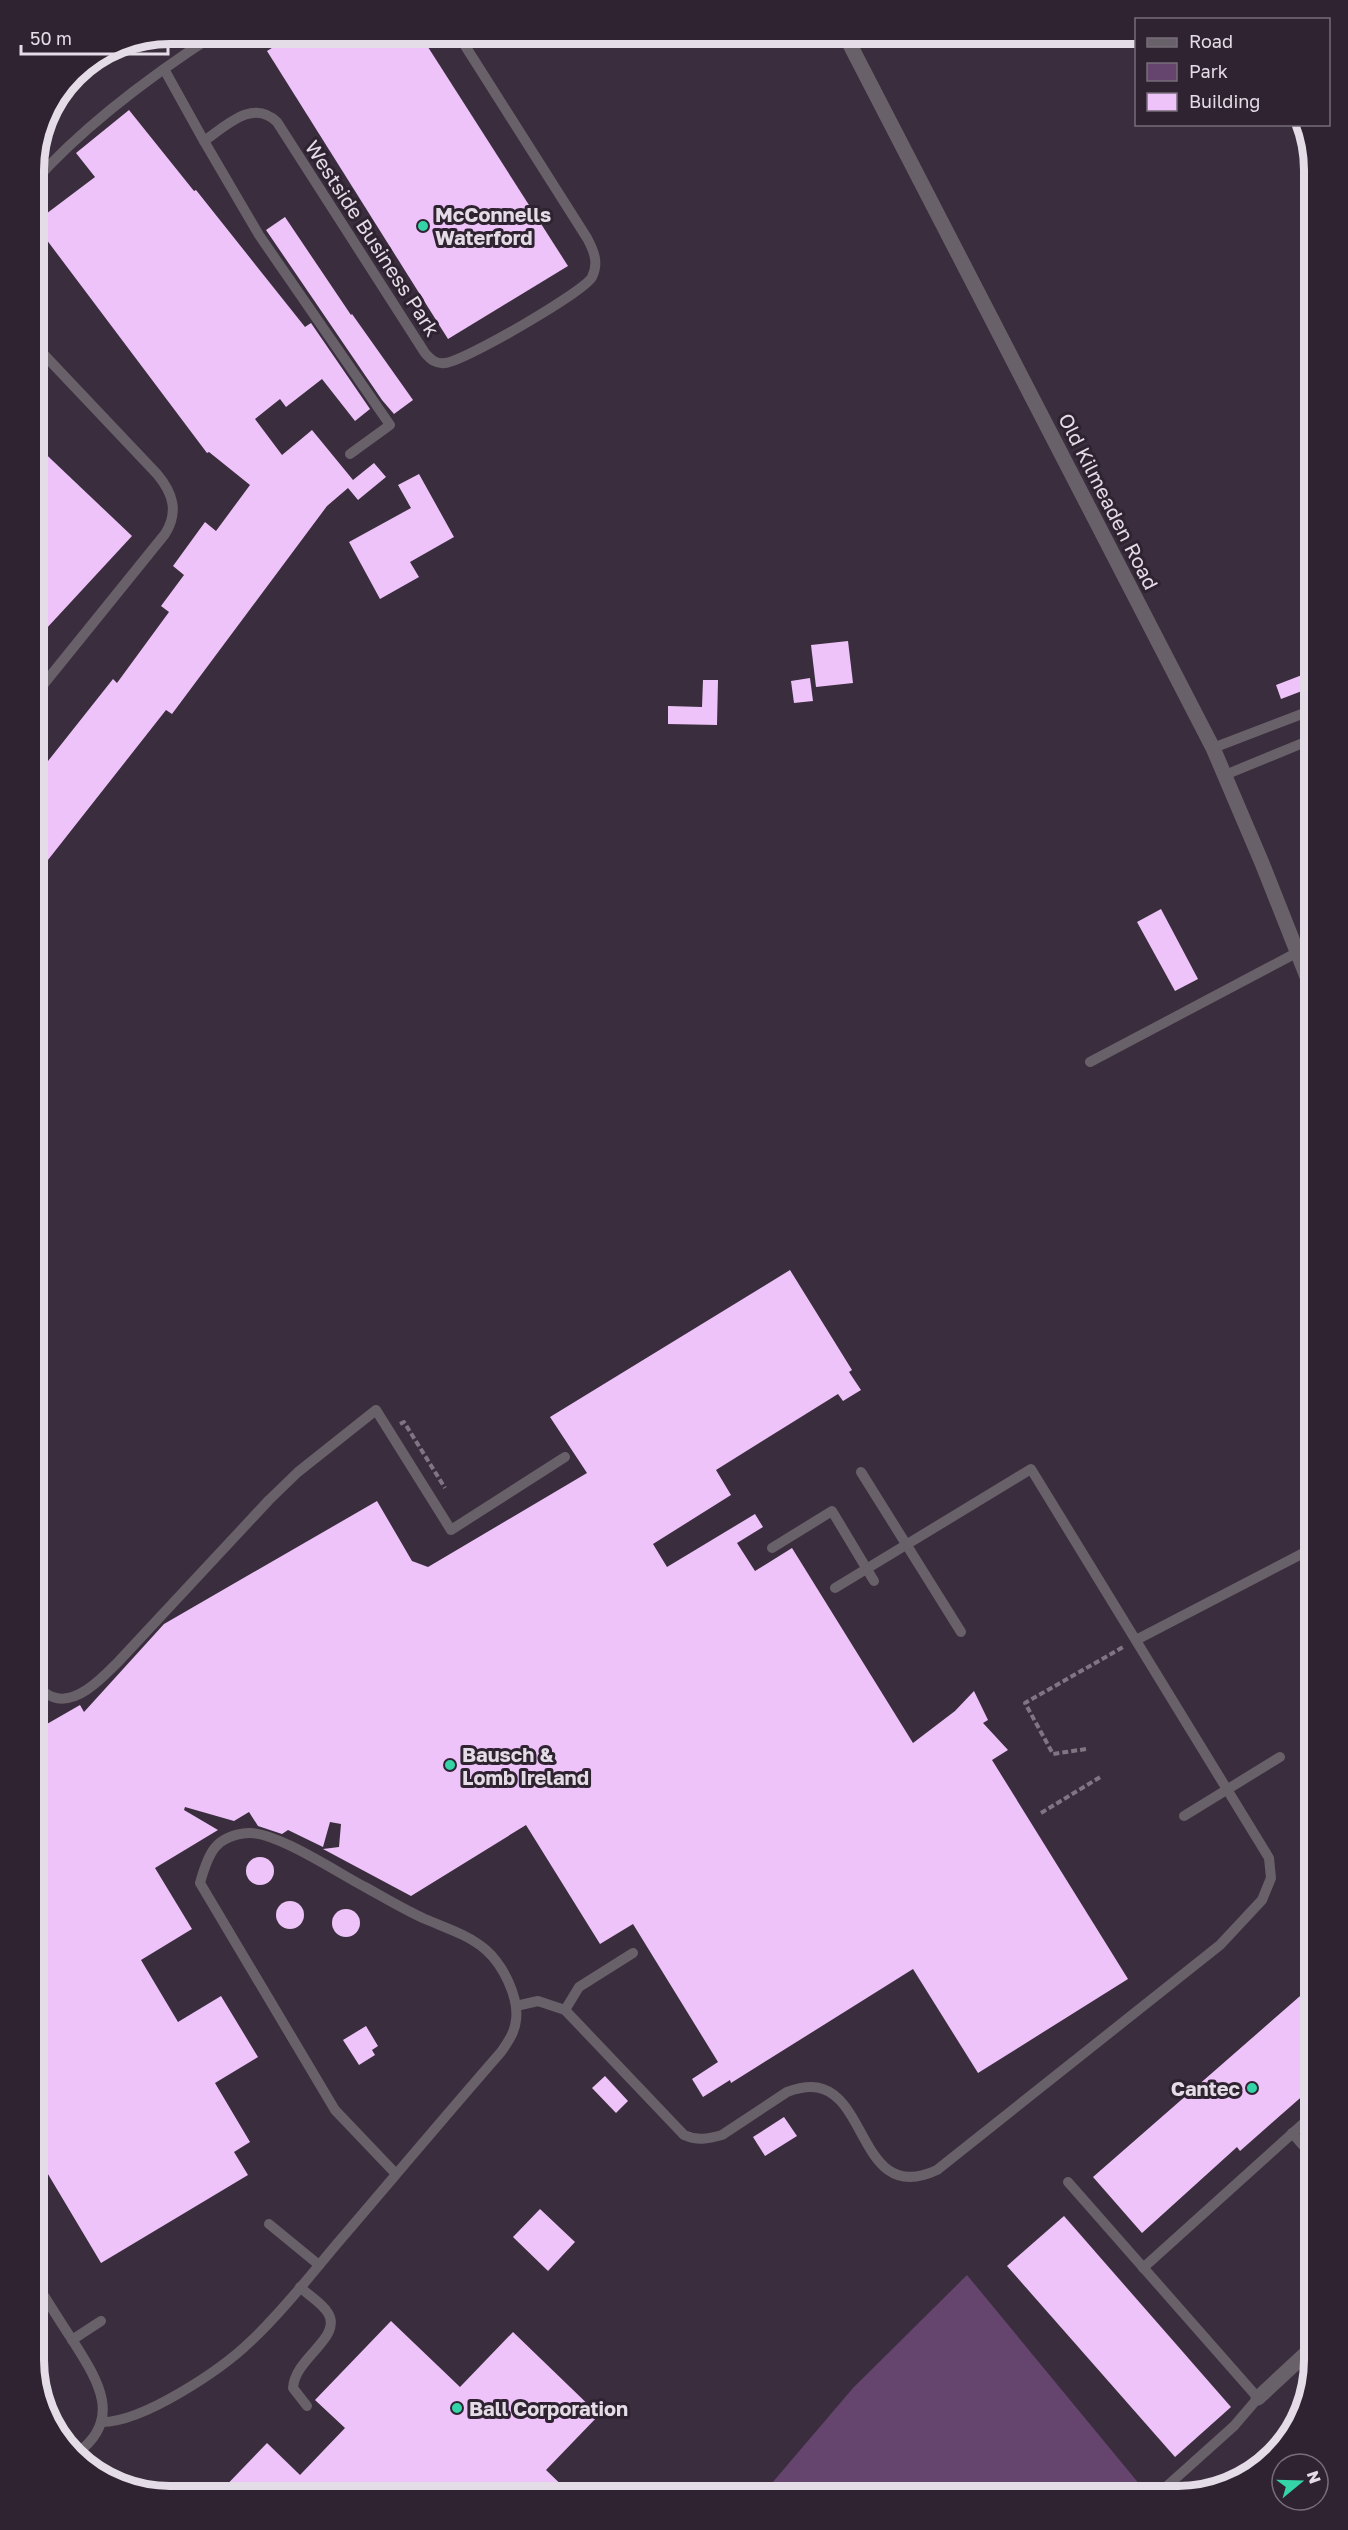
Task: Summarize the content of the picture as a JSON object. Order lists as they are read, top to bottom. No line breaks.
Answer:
{"streets":{"street":["Old Kilmeaden Road"],"lane":["Westside Business Park"]},"places":["McConnells Waterford","Bausch & Lomb Ireland","Cantec","Ball Corporation"],"legend":["Road","Park","Building"],"scale_bar":"50 m","north":"right"}
